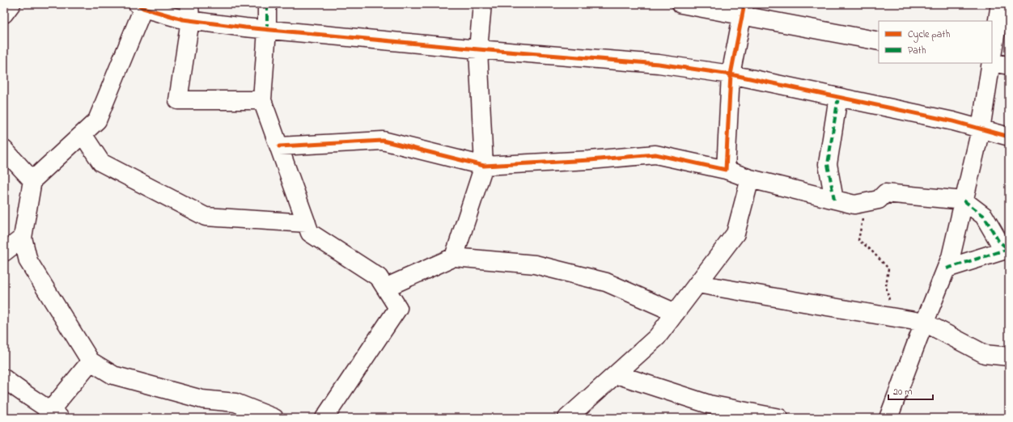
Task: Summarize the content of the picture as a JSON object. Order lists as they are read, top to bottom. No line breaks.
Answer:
{"legend":["Cycle path","Path"],"scale_bar":"20 m"}
